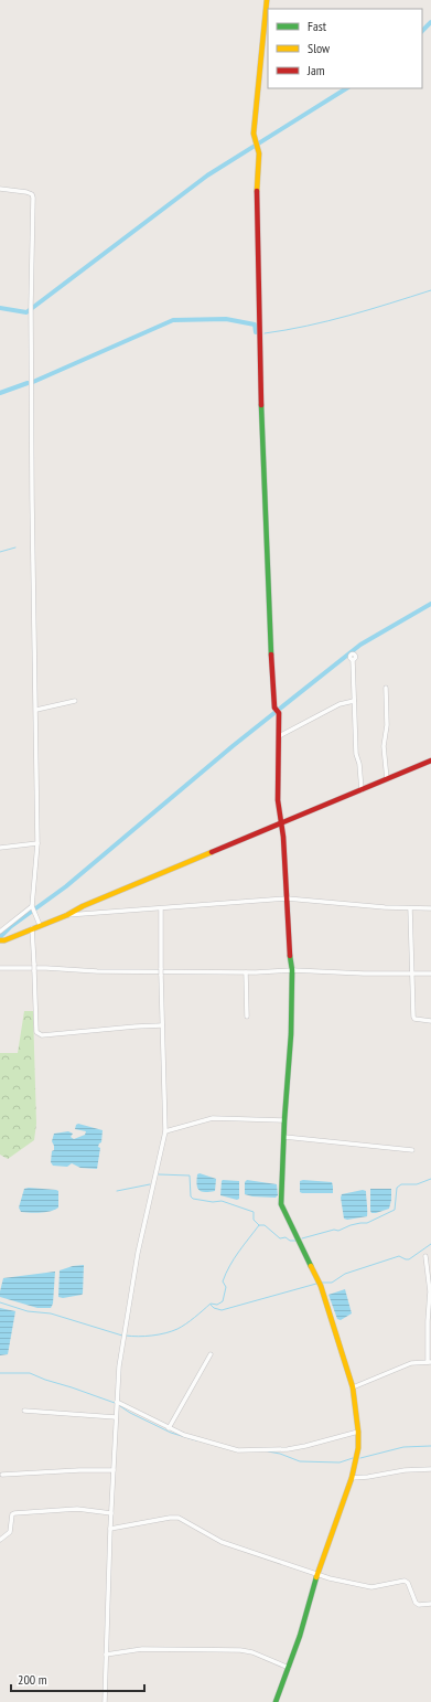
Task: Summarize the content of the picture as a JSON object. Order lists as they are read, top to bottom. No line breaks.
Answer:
{"legend":["Fast","Slow","Jam"],"scale_bar":"200 m"}
